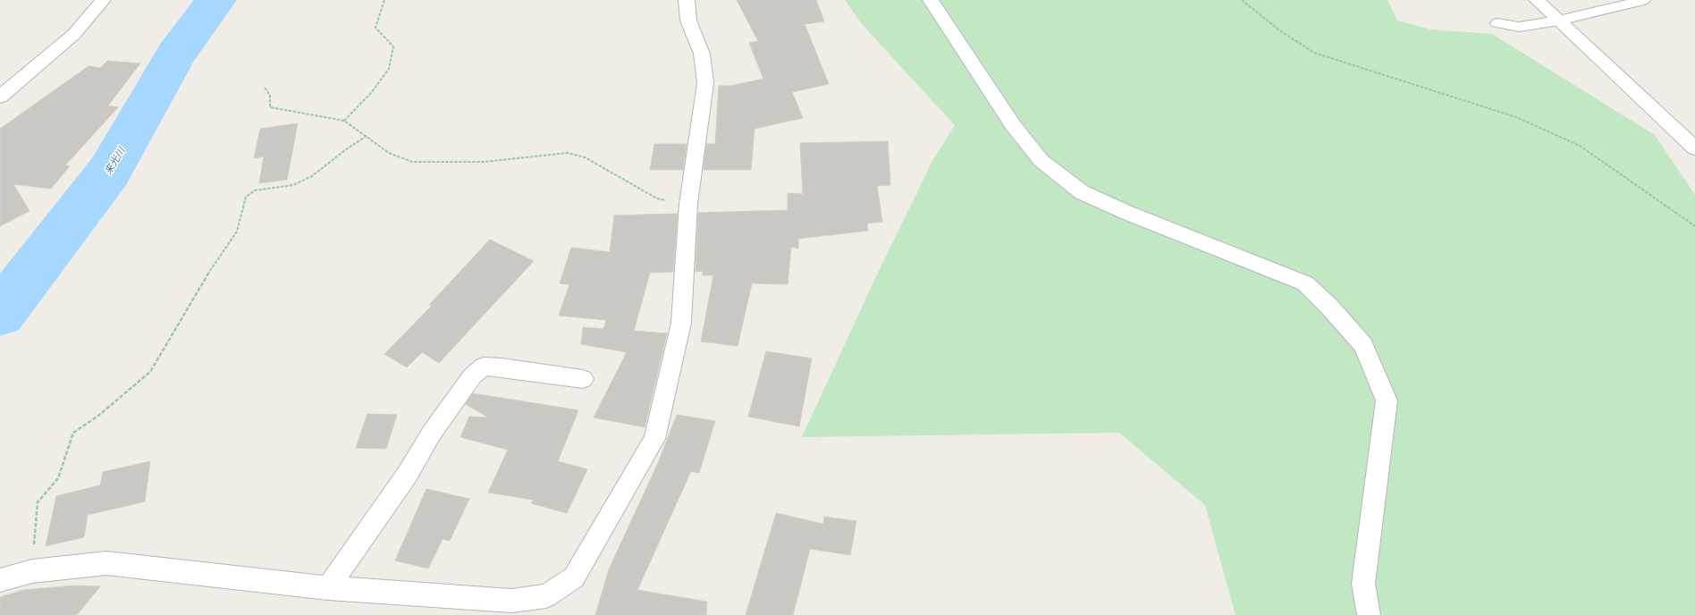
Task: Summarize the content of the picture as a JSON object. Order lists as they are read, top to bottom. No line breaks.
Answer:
{"water":["来光川"]}
